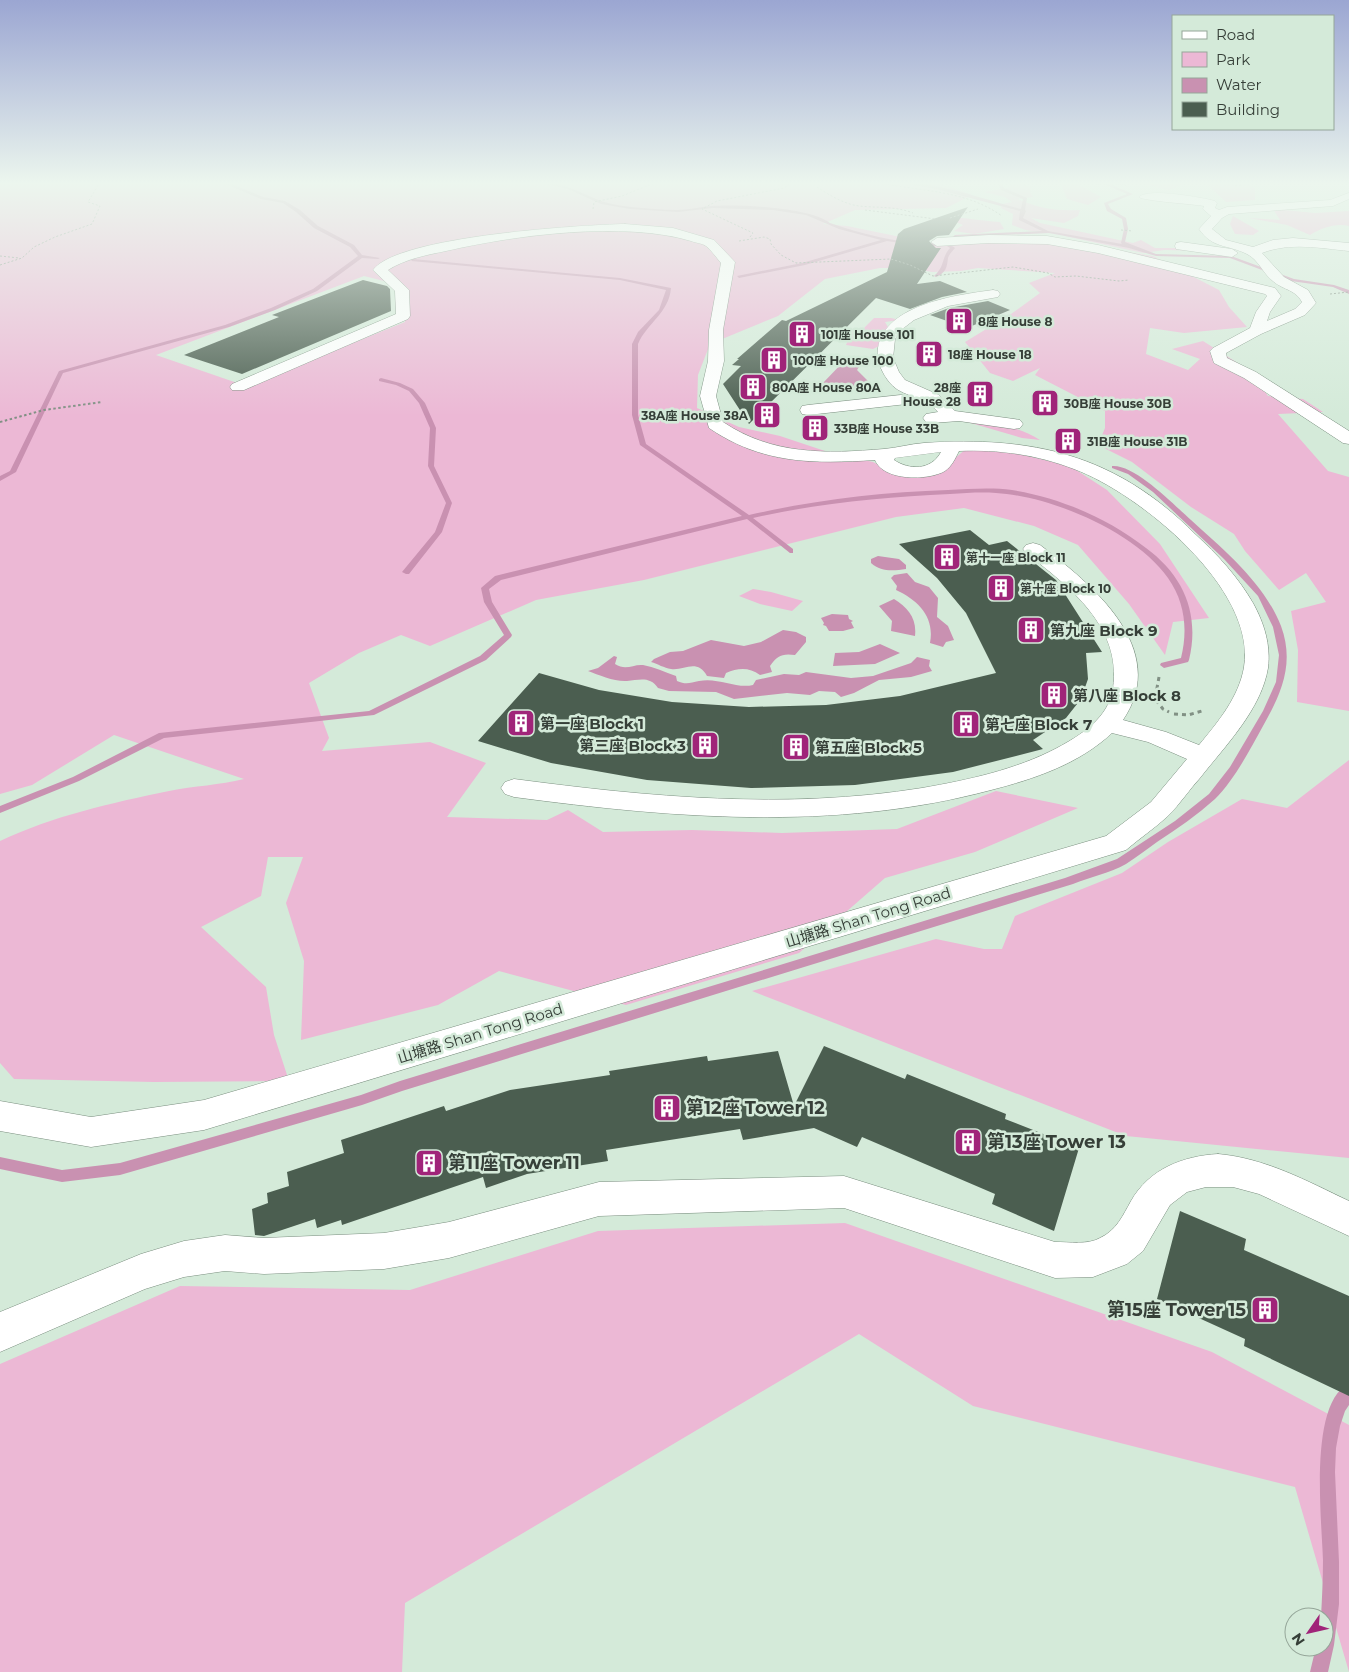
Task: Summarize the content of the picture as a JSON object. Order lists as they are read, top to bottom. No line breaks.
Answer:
{"streets":{"street":["山塘路 Shan Tong Road"]},"places":{"building":["8座 House 8","101座 House 101","18座 House 18","100座 House 100","80A座 House 80A","28座 House 28","30B座 House 30B","38A座 House 38A","33B座 House 33B","31B座 House 31B","第十一座 Block 11","第十座 Block 10","第九座 Block 9","第八座 Block 8","第一座 Block 1","第七座 Block 7","第三座 Block 3","第五座 Block 5","第12座 Tower 12","第13座 Tower 13","第11座 Tower 11","第15座 Tower 15"]},"legend":["Road","Park","Water","Building"],"north":"bottom left"}
